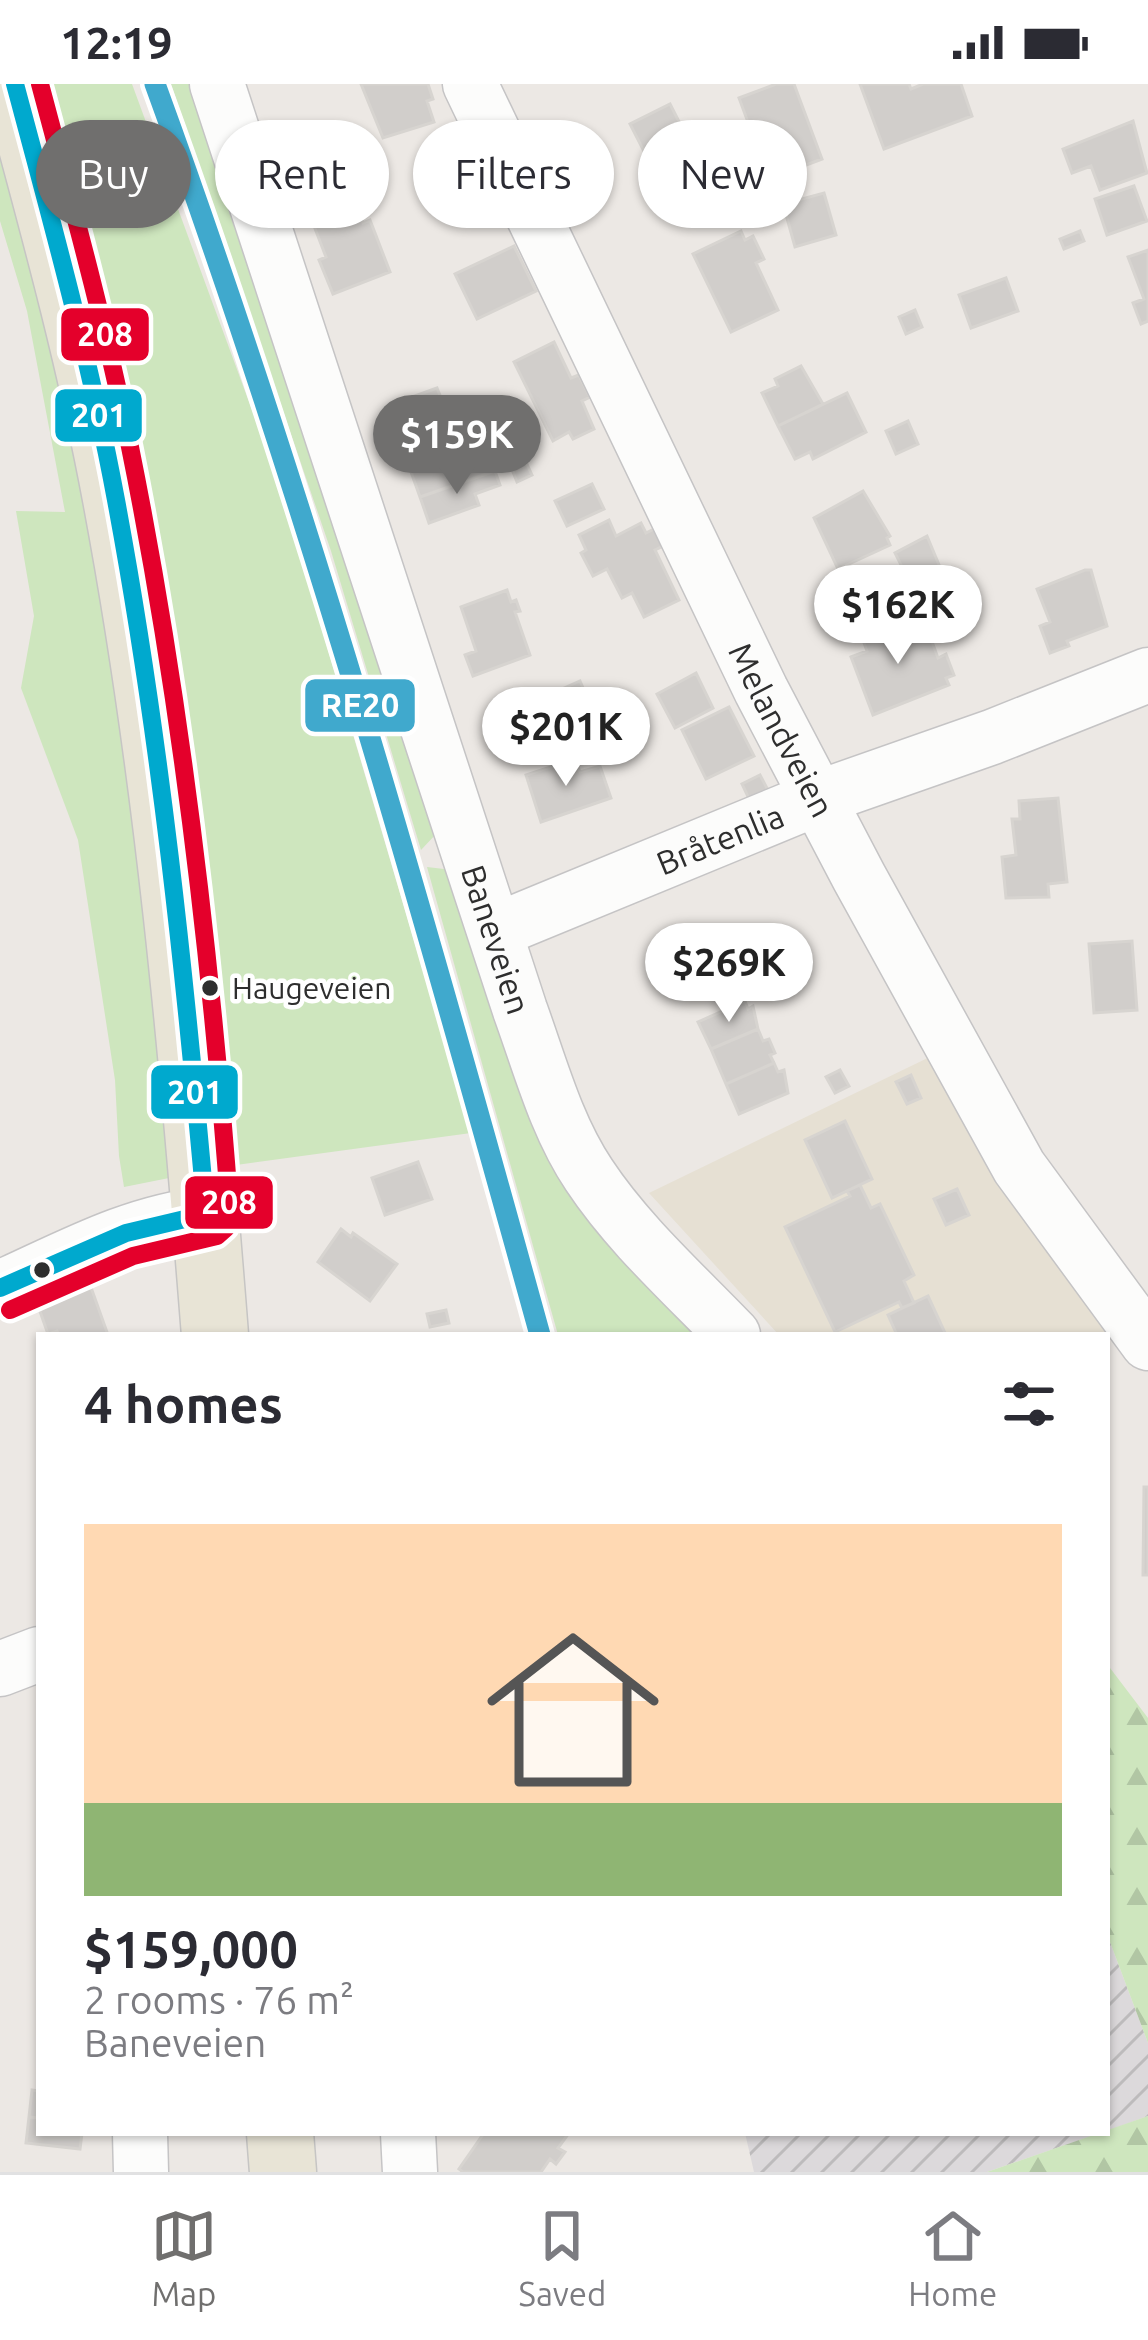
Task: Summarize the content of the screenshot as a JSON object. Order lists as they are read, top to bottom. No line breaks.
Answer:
{"streets":{"street":["Melandveien","Bråtenlia","Baneveien"]},"crossings":[["Melandveien","Bråtenlia"],["Bråtenlia","Baneveien"]],"places":["Haugeveien"],"lines":["transit line RE20","transit line 201","transit line 208"],"page":{"status":"12:19","chip":["Buy","Rent","Filters","New"],"price":["$159K","$162K","$201K","$269K"],"heading":"4 homes","list":[{"name":"$159,000","note":"2 rooms · 76 m² · Baneveien"}],"tabs":["Map","Saved","Home"]}}
